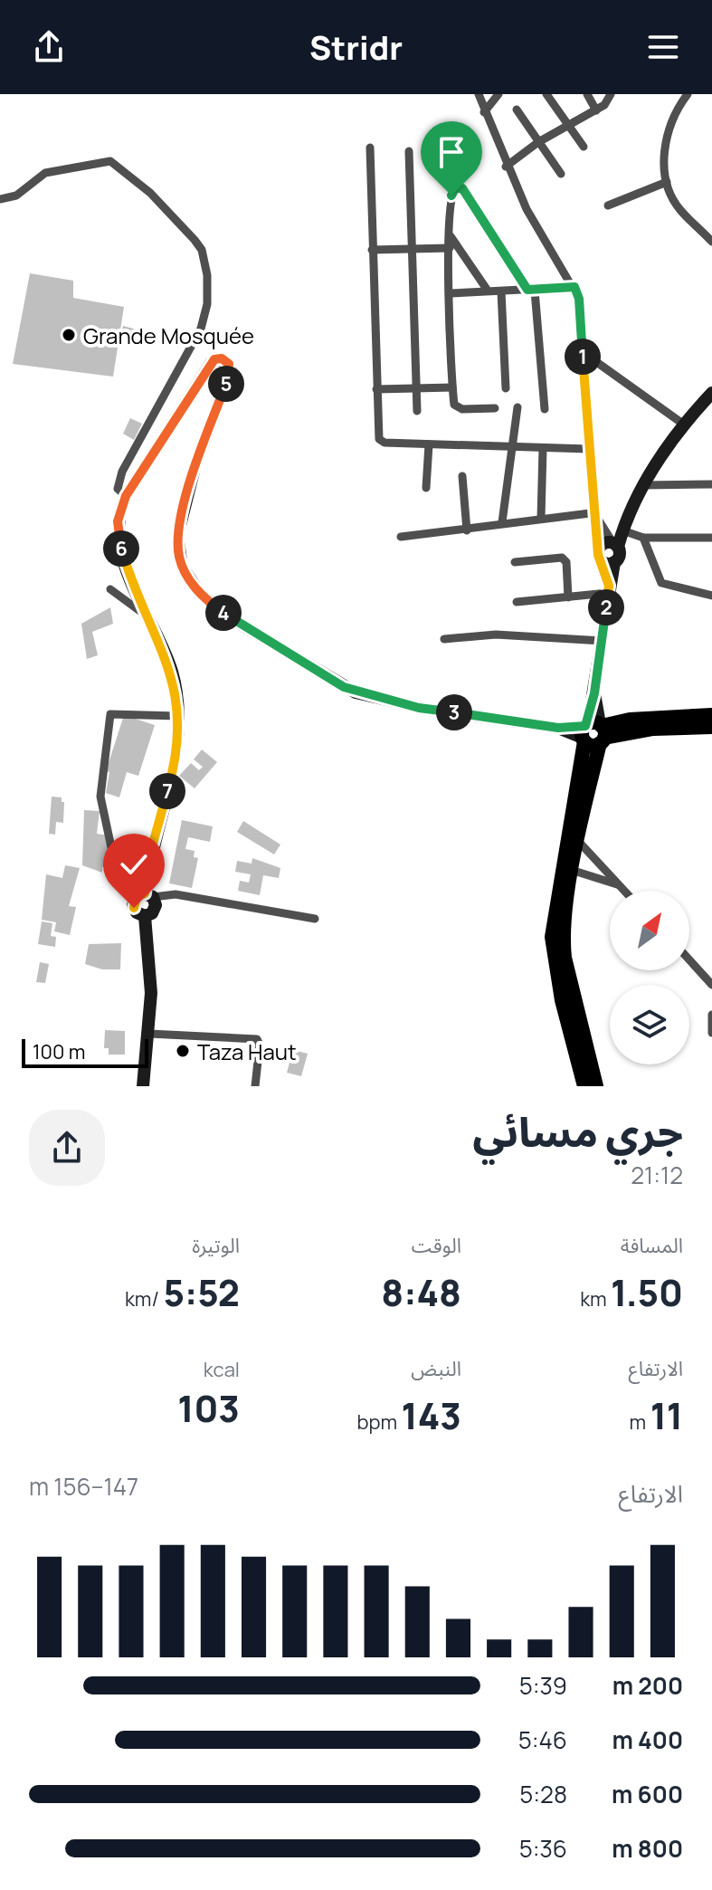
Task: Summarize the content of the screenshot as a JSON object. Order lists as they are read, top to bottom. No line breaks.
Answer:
{"places":["Grande Mosquée","Taza Haut"],"scale_bar":"100 m","north":"top right","page":{"header":"Stridr","pins":["1","5","6","2","4","3","7"],"scale":"100 m","heading":["جري مسائي","21:12"],"stats":[["المسافة","1.50 km"],["الوقت","8:48"],["الوتيرة","5:52 /km"],["الارتفاع","11 m"],["النبض","143 bpm"],["kcal","103"]],"chart":["الارتفاع","147–156 m"],"list":[{"name":"200 m","note":"5:39"},{"name":"400 m","note":"5:46"},{"name":"600 m","note":"5:28"},{"name":"800 m","note":"5:36"}]}}
